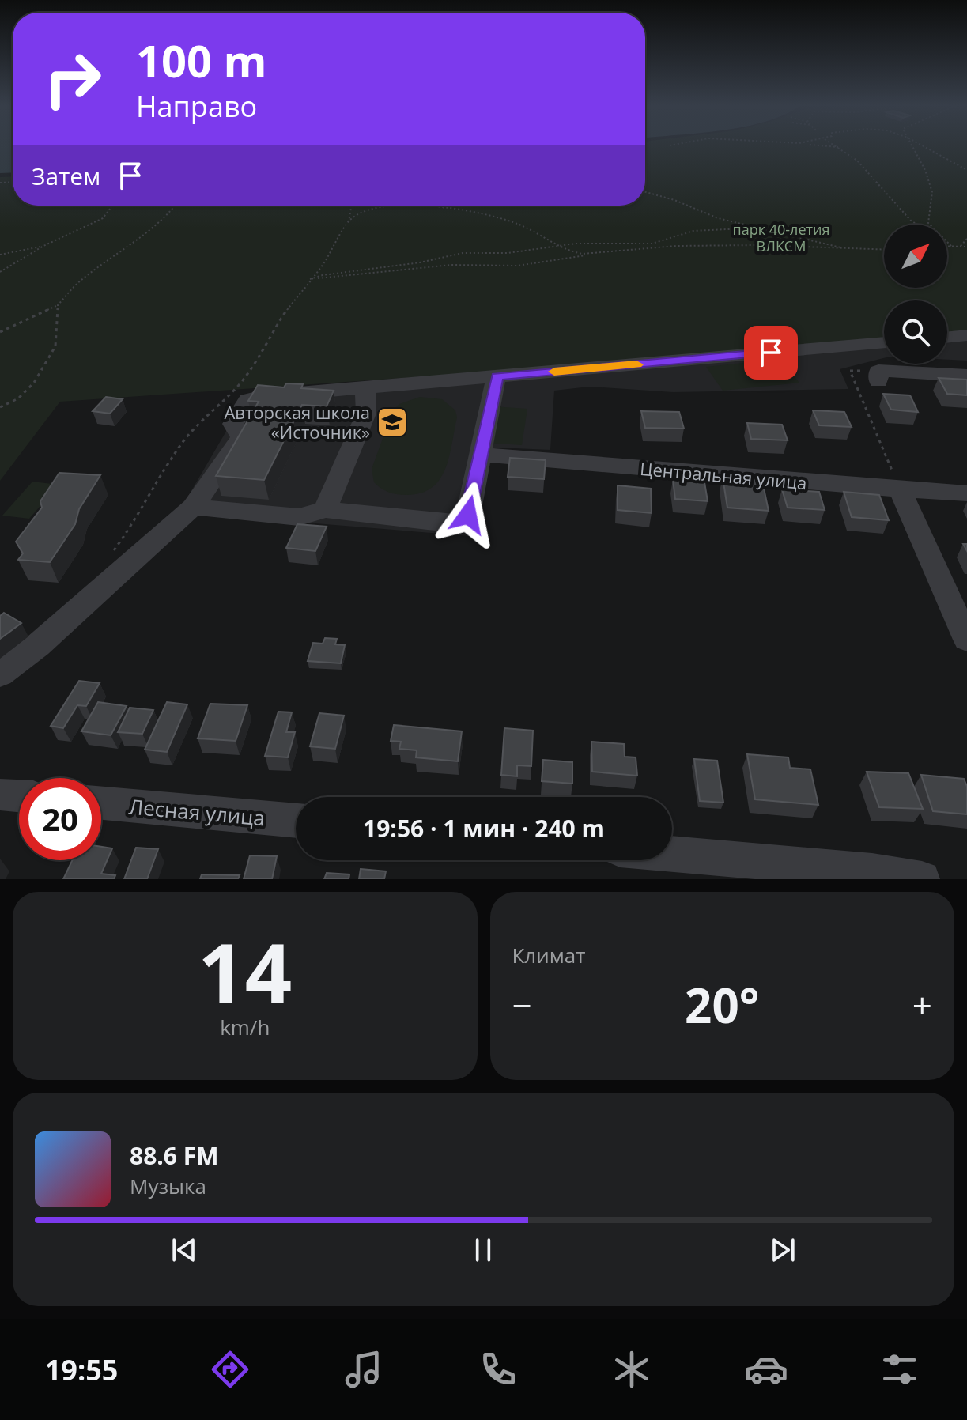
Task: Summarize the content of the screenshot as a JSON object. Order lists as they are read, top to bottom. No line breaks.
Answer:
{"streets":{"street":["Центральная улица","Лесная улица"]},"parks":["парк 40-летия ВЛКСМ"],"places":{"school or university":["Авторская школа «Источник»"]},"north":"top right","page":{"turn":["100 m","Направо"],"then":"Затем","limit":"20","trip":"19:56 · 1 мин · 240 m","tile":[["14","km/h"],"Климат"],"heat":["−","20°","+"],"song":["88.6 FM","Музыка"],"tabs":"19:55"}}
